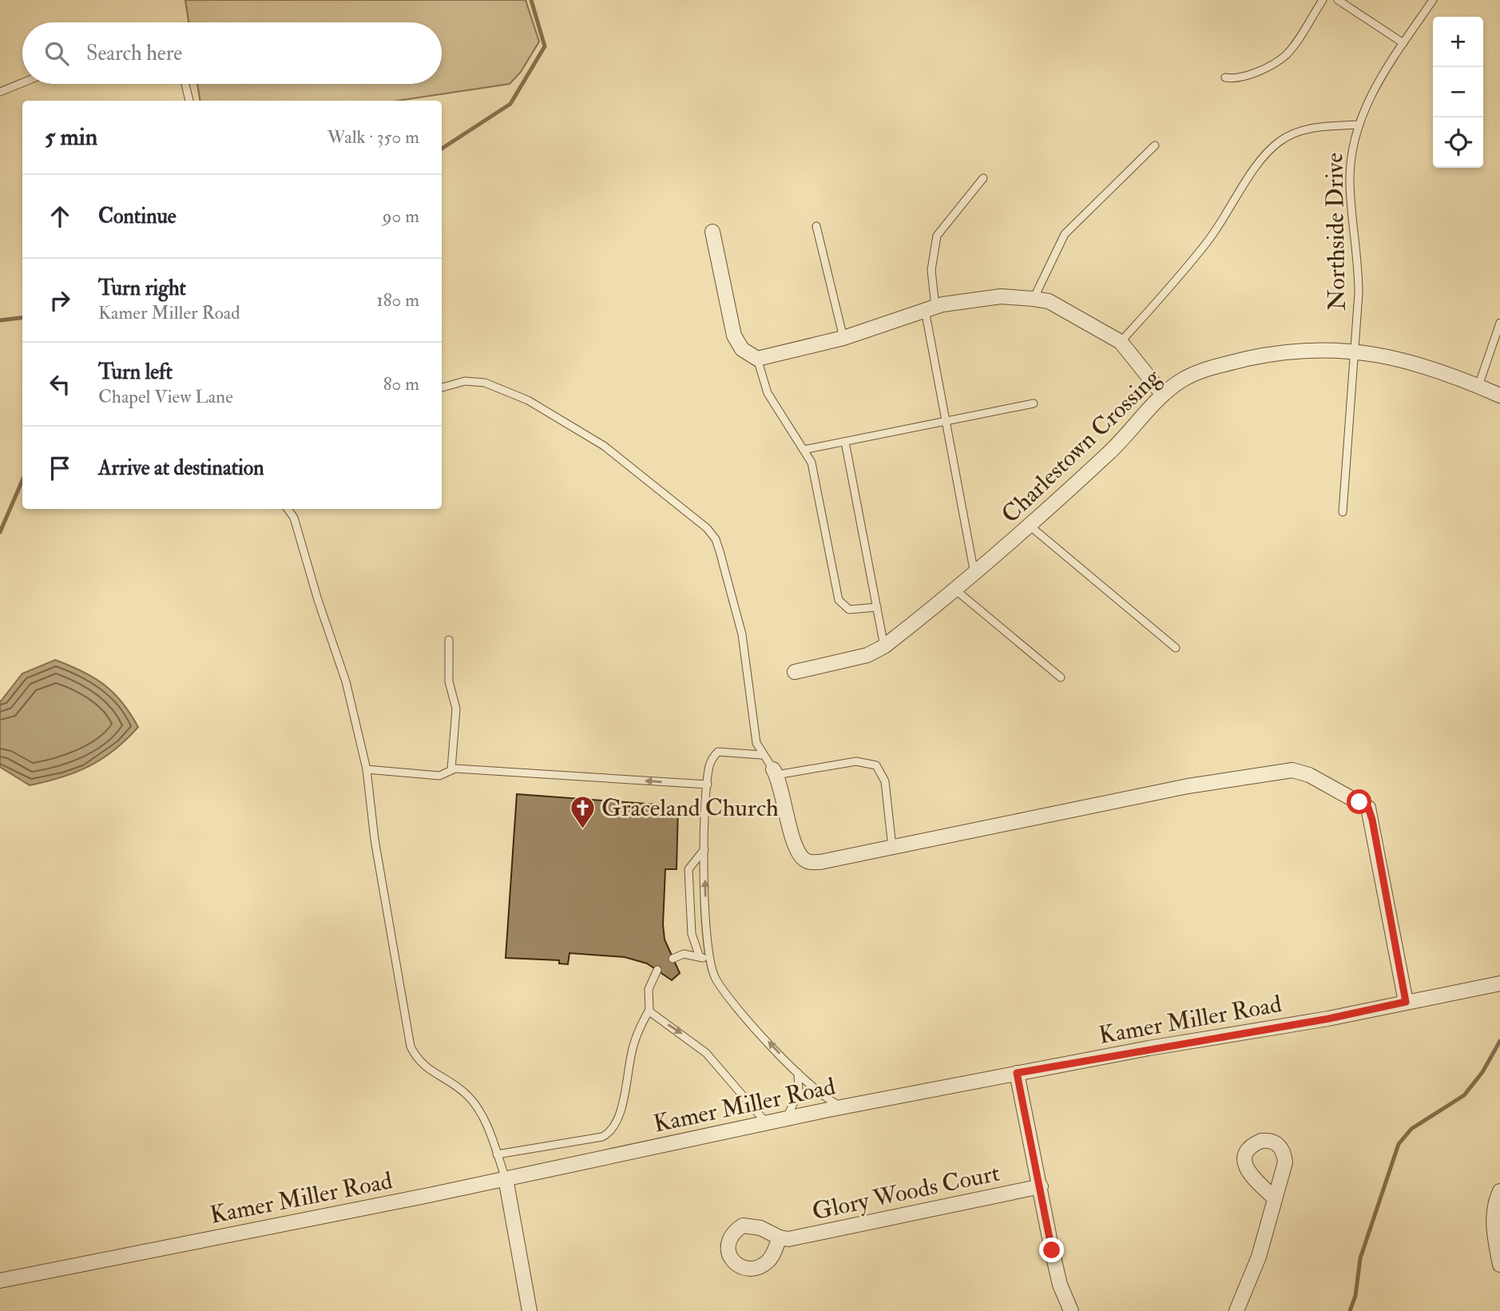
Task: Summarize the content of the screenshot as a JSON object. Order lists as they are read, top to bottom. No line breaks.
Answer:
{"streets":{"street":["Charlestown Crossing","Kamer Miller Road","Glory Woods Court"],"lane":["Northside Drive"]},"crossings":[["Northside Drive","Charlestown Crossing"]],"places":{"church":["Graceland Church"]},"page":{"map_buttons":["+","−"],"search":"Search here","heading":["5 min","Walk · 350 m"],"list":[["Continue","90 m"],["Turn right","Kamer Miller Road","180 m"],["Turn left","Chapel View Lane","80 m"],"Arrive at destination"]}}
